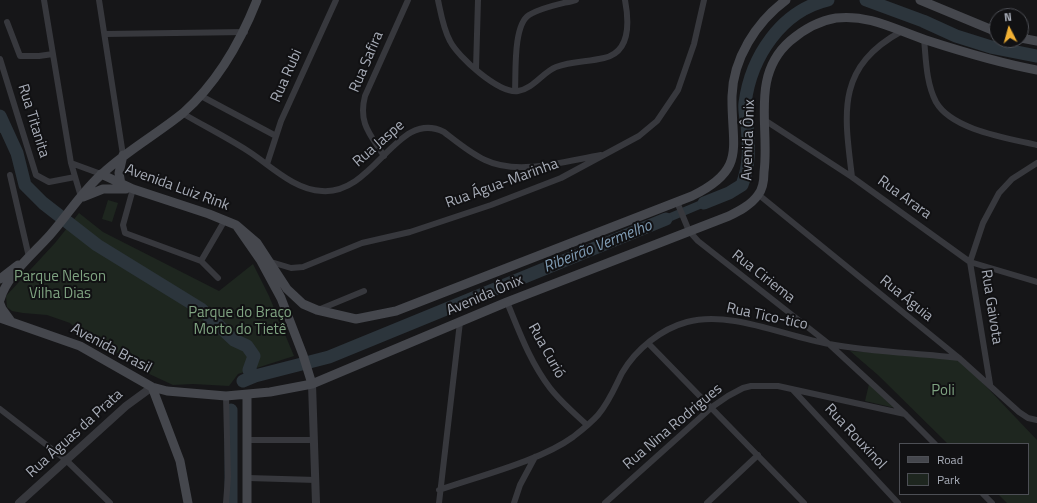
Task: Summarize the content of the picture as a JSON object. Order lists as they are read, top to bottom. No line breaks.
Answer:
{"streets":{"main road":["Avenida Ônix","Avenida Luiz Rink","Avenida Brasil"],"street":["Rua Safira","Rua Rubi","Rua Titanita","Rua Jaspe","Rua Água-Marinha","Rua Arara","Rua Ciriema","Rua Águia","Rua Gaivota","Rua Tico-tico","Rua Curió","Rua Nina Rodrigues","Rua Águas da Prata","Rua Rouxinol"]},"crossings":[["Rua Safira","Rua Jaspe"],["Rua Rubi","Rua Jaspe"],["Avenida Ônix","Rua Água-Marinha"],["Avenida Ônix","Avenida Luiz Rink"],["Avenida Ônix","Rua Arara"],["Avenida Ônix","Rua Ciriema"],["Avenida Ônix","Rua Águia"],["Avenida Ônix","Avenida Brasil"],["Avenida Ônix","Rua Curió"],["Avenida Ônix","Rua Águas da Prata"],["Rua Jaspe","Rua Água-Marinha"],["Rua Arara","Rua Gaivota"],["Rua Ciriema","Rua Tico-tico"],["Rua Ciriema","Rua Nina Rodrigues"],["Rua Águia","Rua Gaivota"],["Rua Águia","Rua Tico-tico"],["Rua Tico-tico","Rua Curió"],["Avenida Brasil","Rua Águas da Prata"],["Rua Nina Rodrigues","Rua Rouxinol"]],"water":["Ribeirão Vermelho"],"parks":["Parque Nelson Vilha Dias","Parque do Braço Morto do Tietê","Poli"],"legend":["Road","Park"],"north":"top"}
